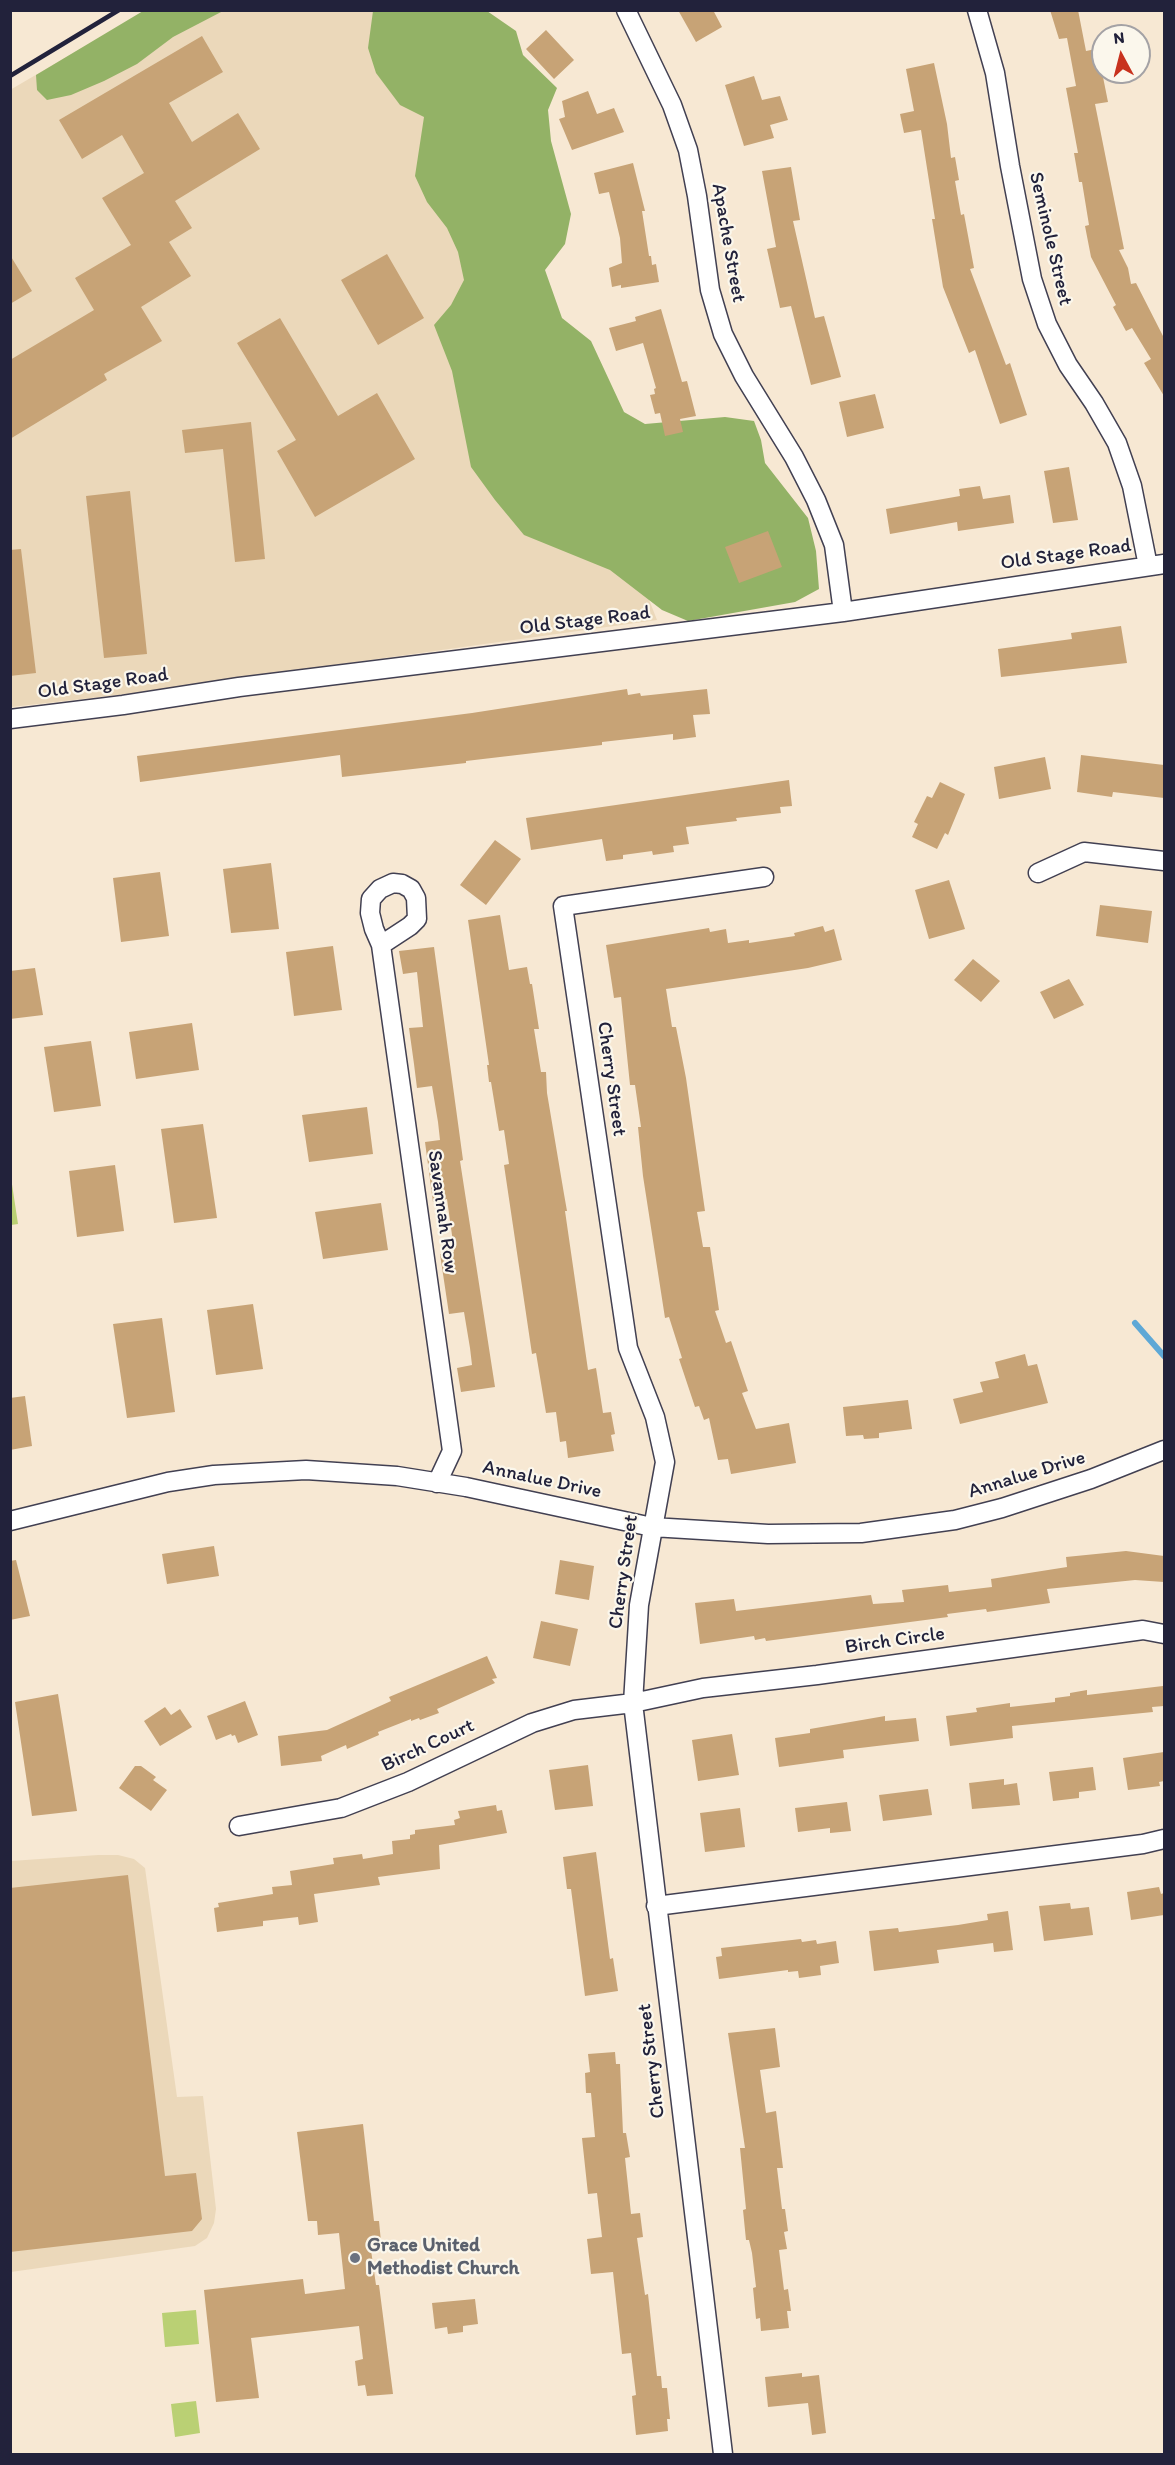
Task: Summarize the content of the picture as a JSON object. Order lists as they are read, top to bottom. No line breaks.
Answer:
{"streets":{"street":["Seminole Street","Apache Street","Old Stage Road","Cherry Street","Savannah Row","Annalue Drive","Birch Circle","Birch Court"]},"crossings":[["Seminole Street","Old Stage Road"],["Apache Street","Old Stage Road"],["Cherry Street","Annalue Drive"],["Cherry Street","Birch Circle"],["Cherry Street","Birch Court"],["Savannah Row","Annalue Drive"],["Birch Circle","Birch Court"]],"places":["Grace United Methodist Church"],"north":"top"}
